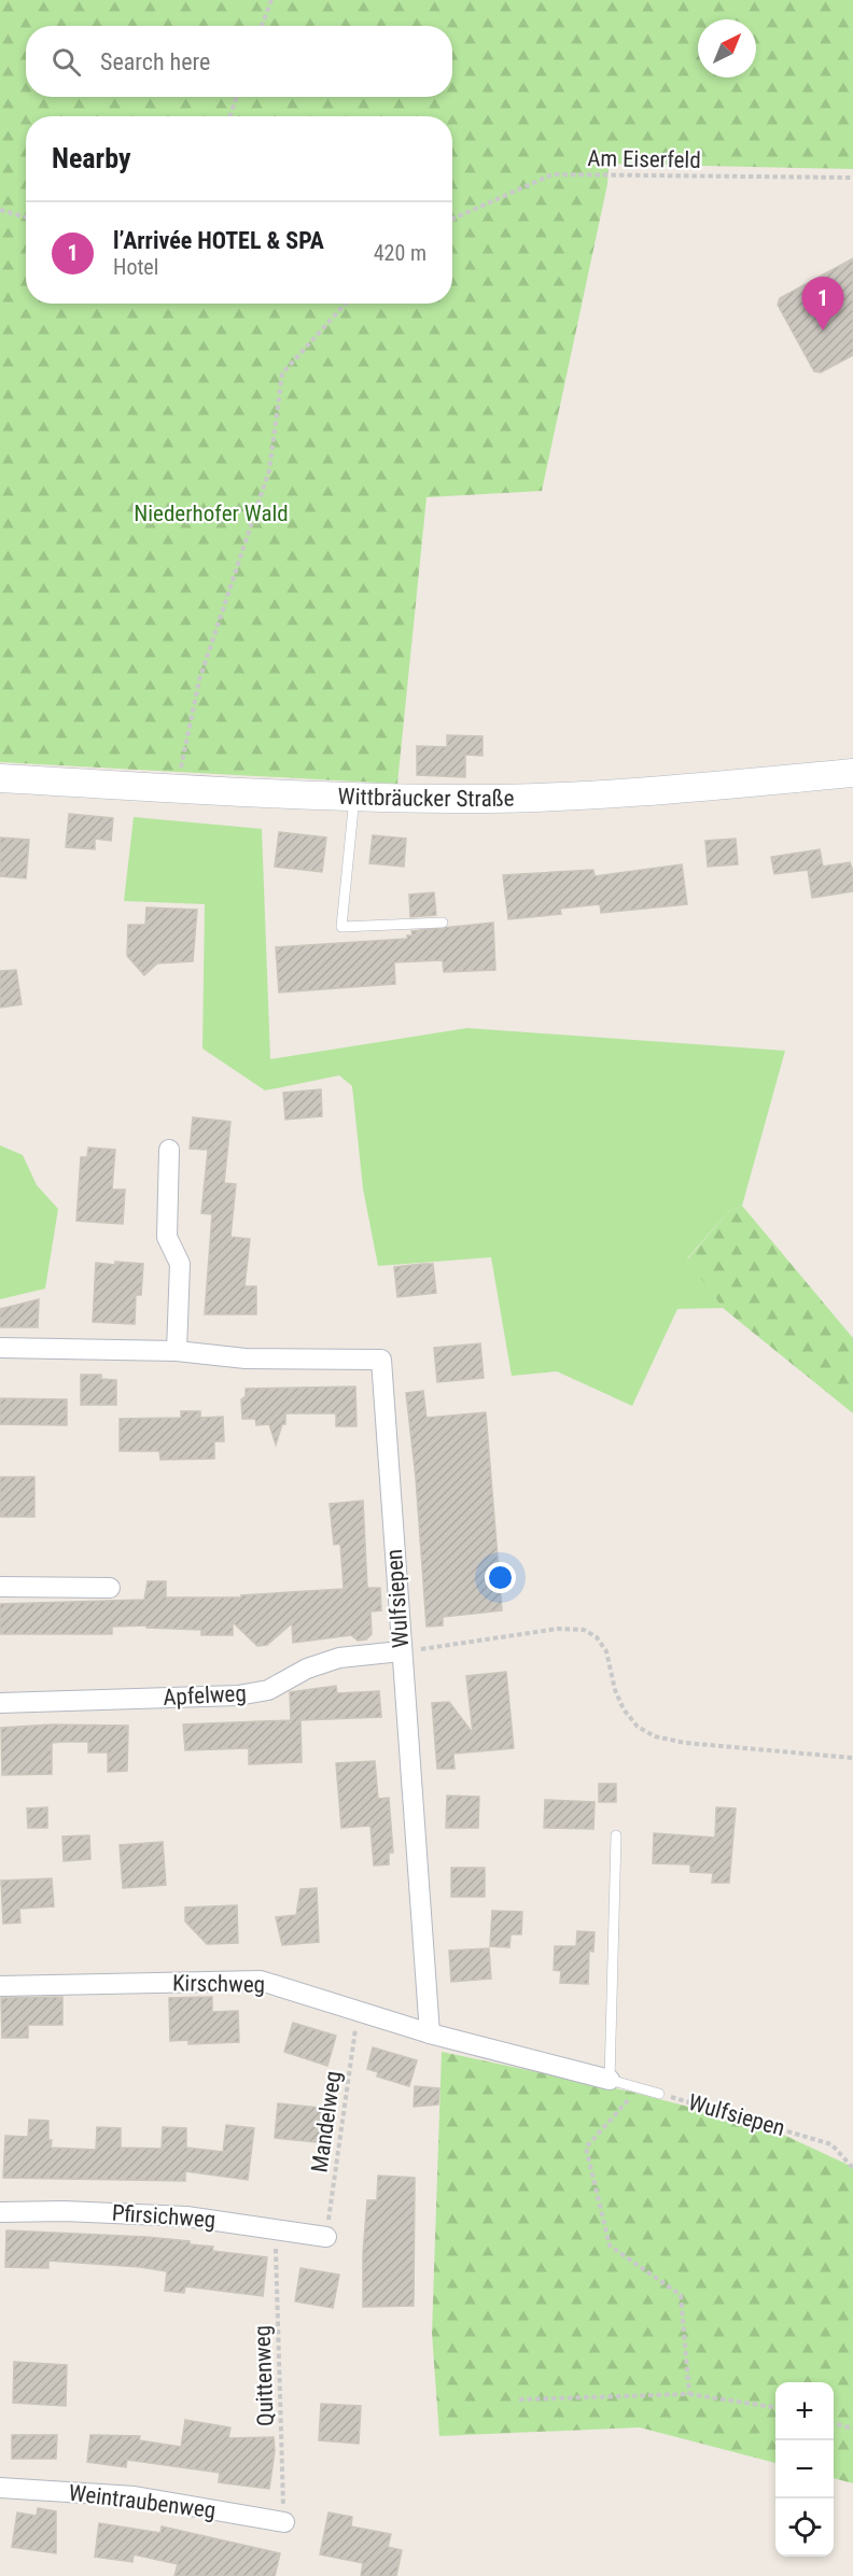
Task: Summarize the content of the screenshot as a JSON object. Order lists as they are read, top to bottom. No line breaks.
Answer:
{"streets":{"main road":["Wittbräucker Straße"],"street":["Wulfsiepen","Apfelweg","Kirschweg","Pfirsichweg","Weintraubenweg"],"path":["Am Eiserfeld","Mandelweg","Quittenweg"]},"crossings":[["Wulfsiepen","Apfelweg"],["Wulfsiepen","Kirschweg"],["Kirschweg","Mandelweg"],["Mandelweg","Pfirsichweg"],["Pfirsichweg","Quittenweg"],["Quittenweg","Weintraubenweg"]],"parks":["Niederhofer Wald"],"north":"top right","page":{"search":"Search here","heading":"Nearby","list":[{"mark":"1","name":"l’Arrivée HOTEL & SPA","note":"Hotel","value":"420 m"}],"pins":"1","map_buttons":["+","−"]}}
